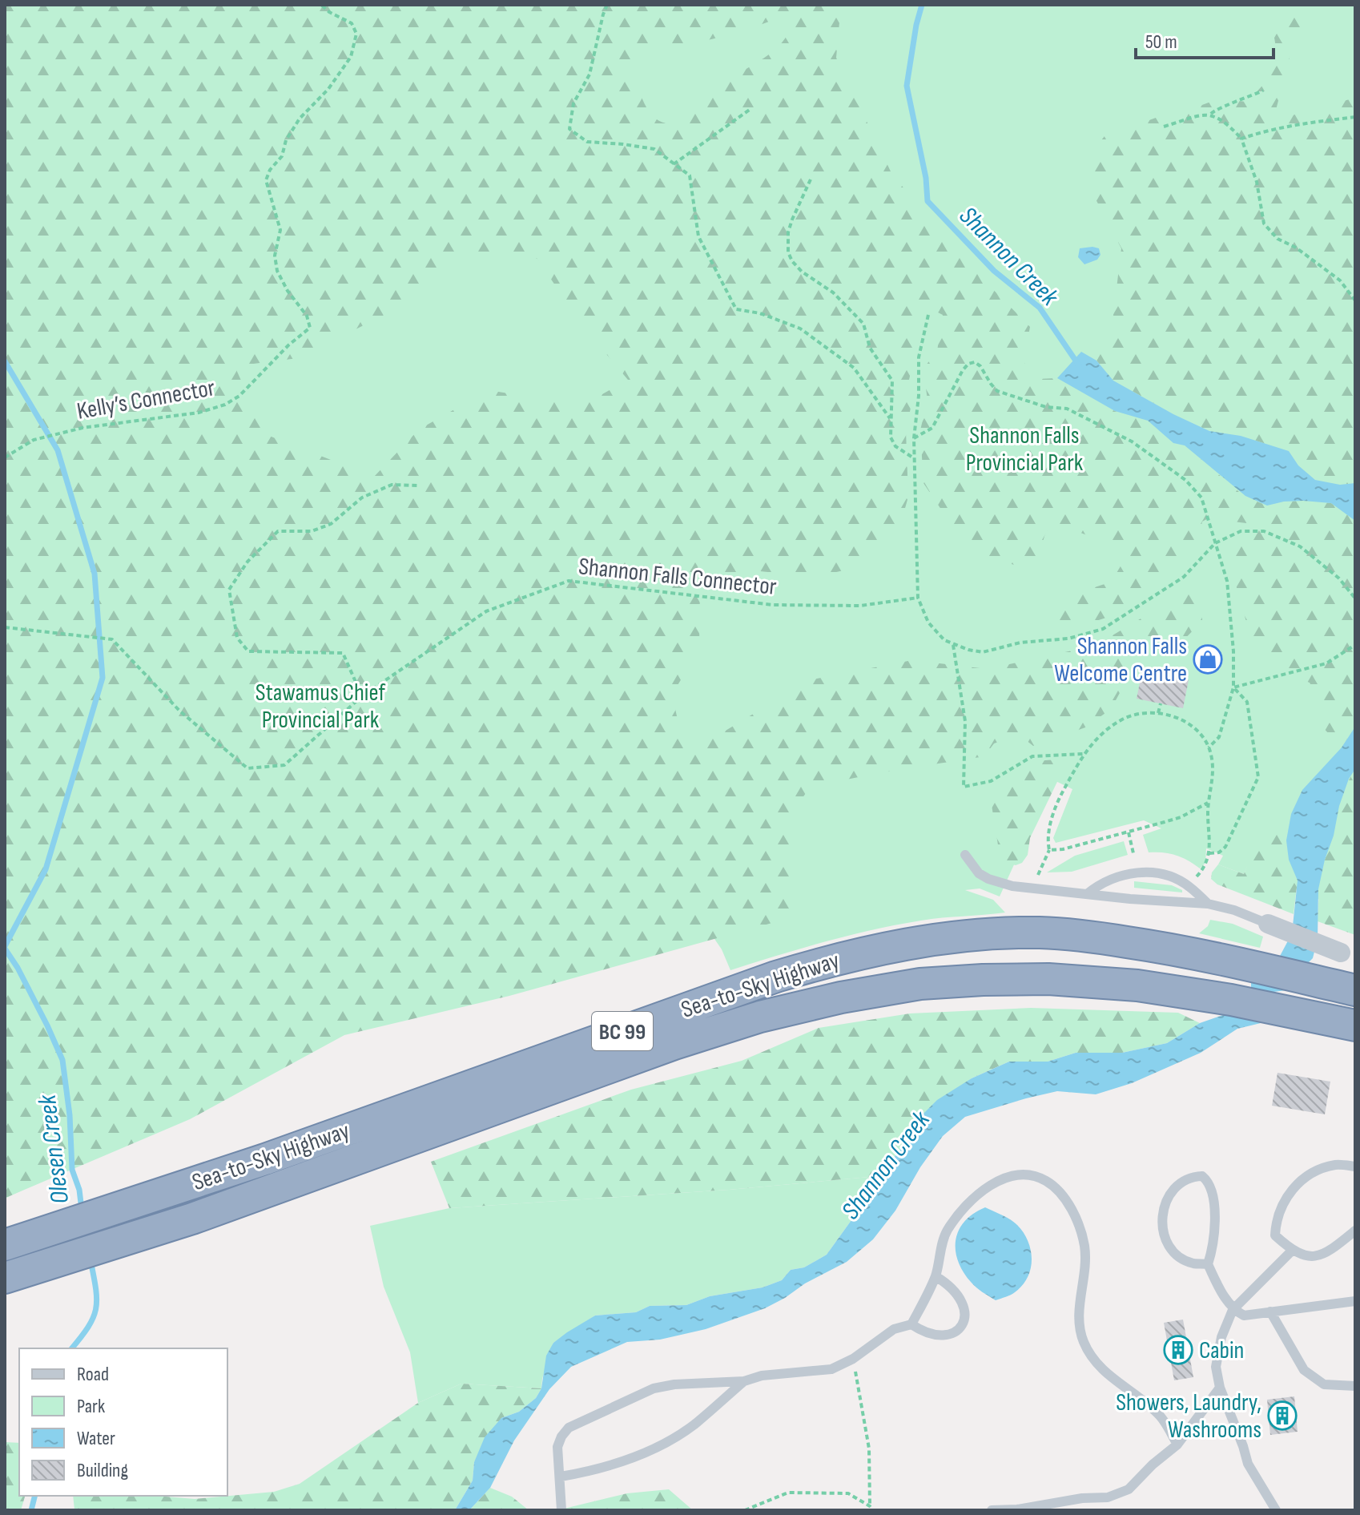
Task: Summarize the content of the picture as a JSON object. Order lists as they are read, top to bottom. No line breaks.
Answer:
{"streets":{"highway":["Sea-to-Sky Highway","BC 99"],"path":["Kelly’s Connector","Shannon Falls Connector"]},"water":["Shannon Creek","Olesen Creek"],"parks":["Shannon Falls Provincial Park","Stawamus Chief Provincial Park"],"places":{"shop":["Shannon Falls Welcome Centre"],"building":["Cabin","Showers, Laundry, Washrooms"]},"legend":["Road","Park","Water","Building"],"scale_bar":"50 m"}
